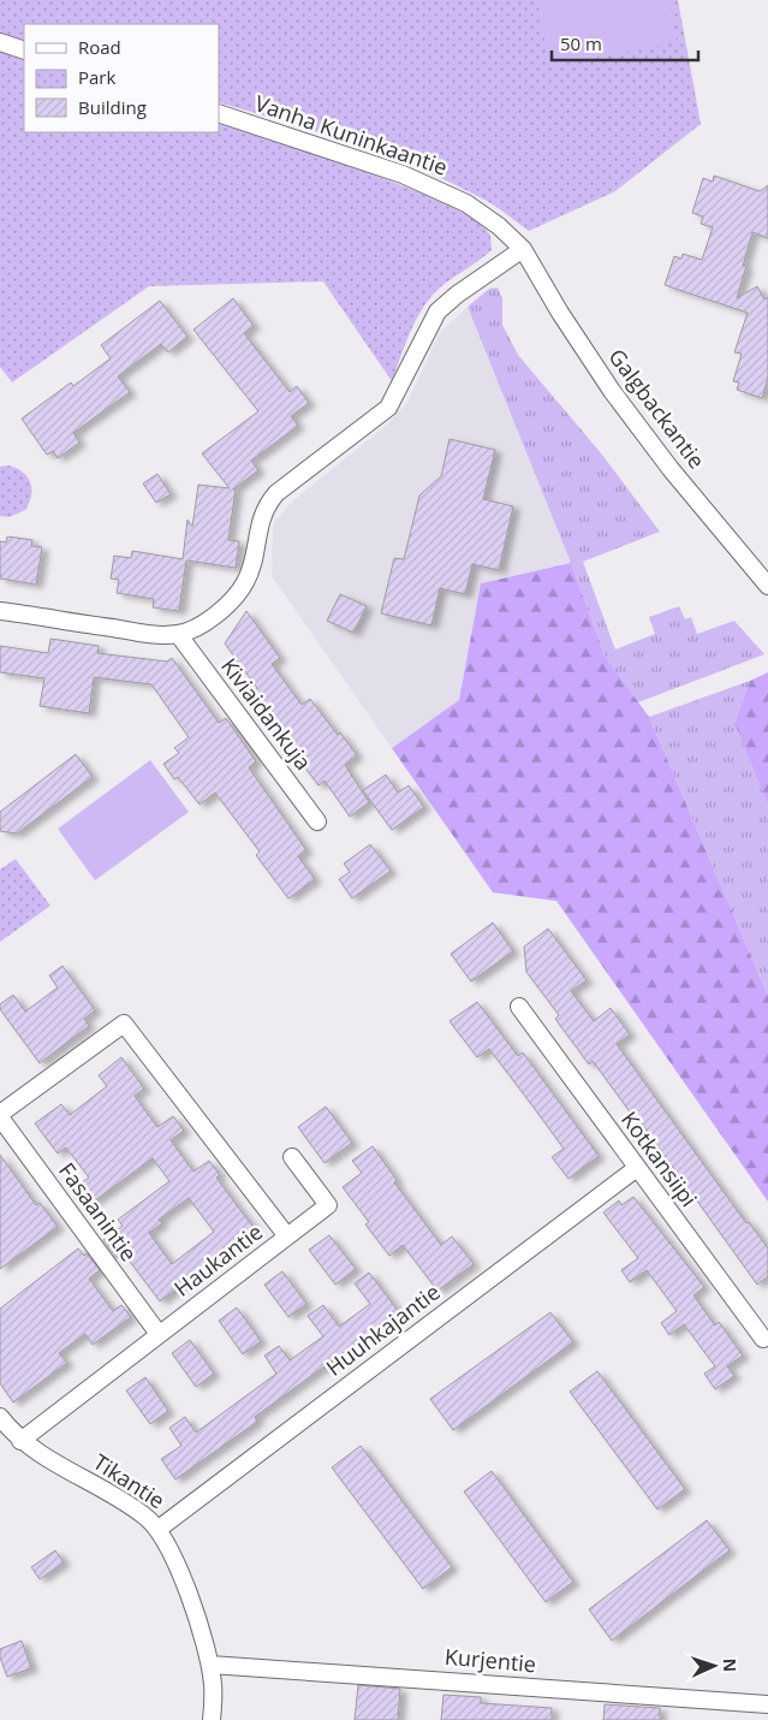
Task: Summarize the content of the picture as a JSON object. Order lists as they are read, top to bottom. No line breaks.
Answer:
{"streets":{"street":["Vanha Kuninkaantie","Galgbackantie","Kiviaidankuja","Kotkansiipi","Fasaanintie","Haukantie","Huuhkajantie","Tikantie","Kurjentie"]},"crossings":[["Vanha Kuninkaantie","Galgbackantie"],["Kotkansiipi","Huuhkajantie"],["Fasaanintie","Haukantie"],["Haukantie","Tikantie"],["Huuhkajantie","Tikantie"],["Tikantie","Kurjentie"]],"legend":["Road","Park","Building"],"scale_bar":"50 m","north":"right"}
